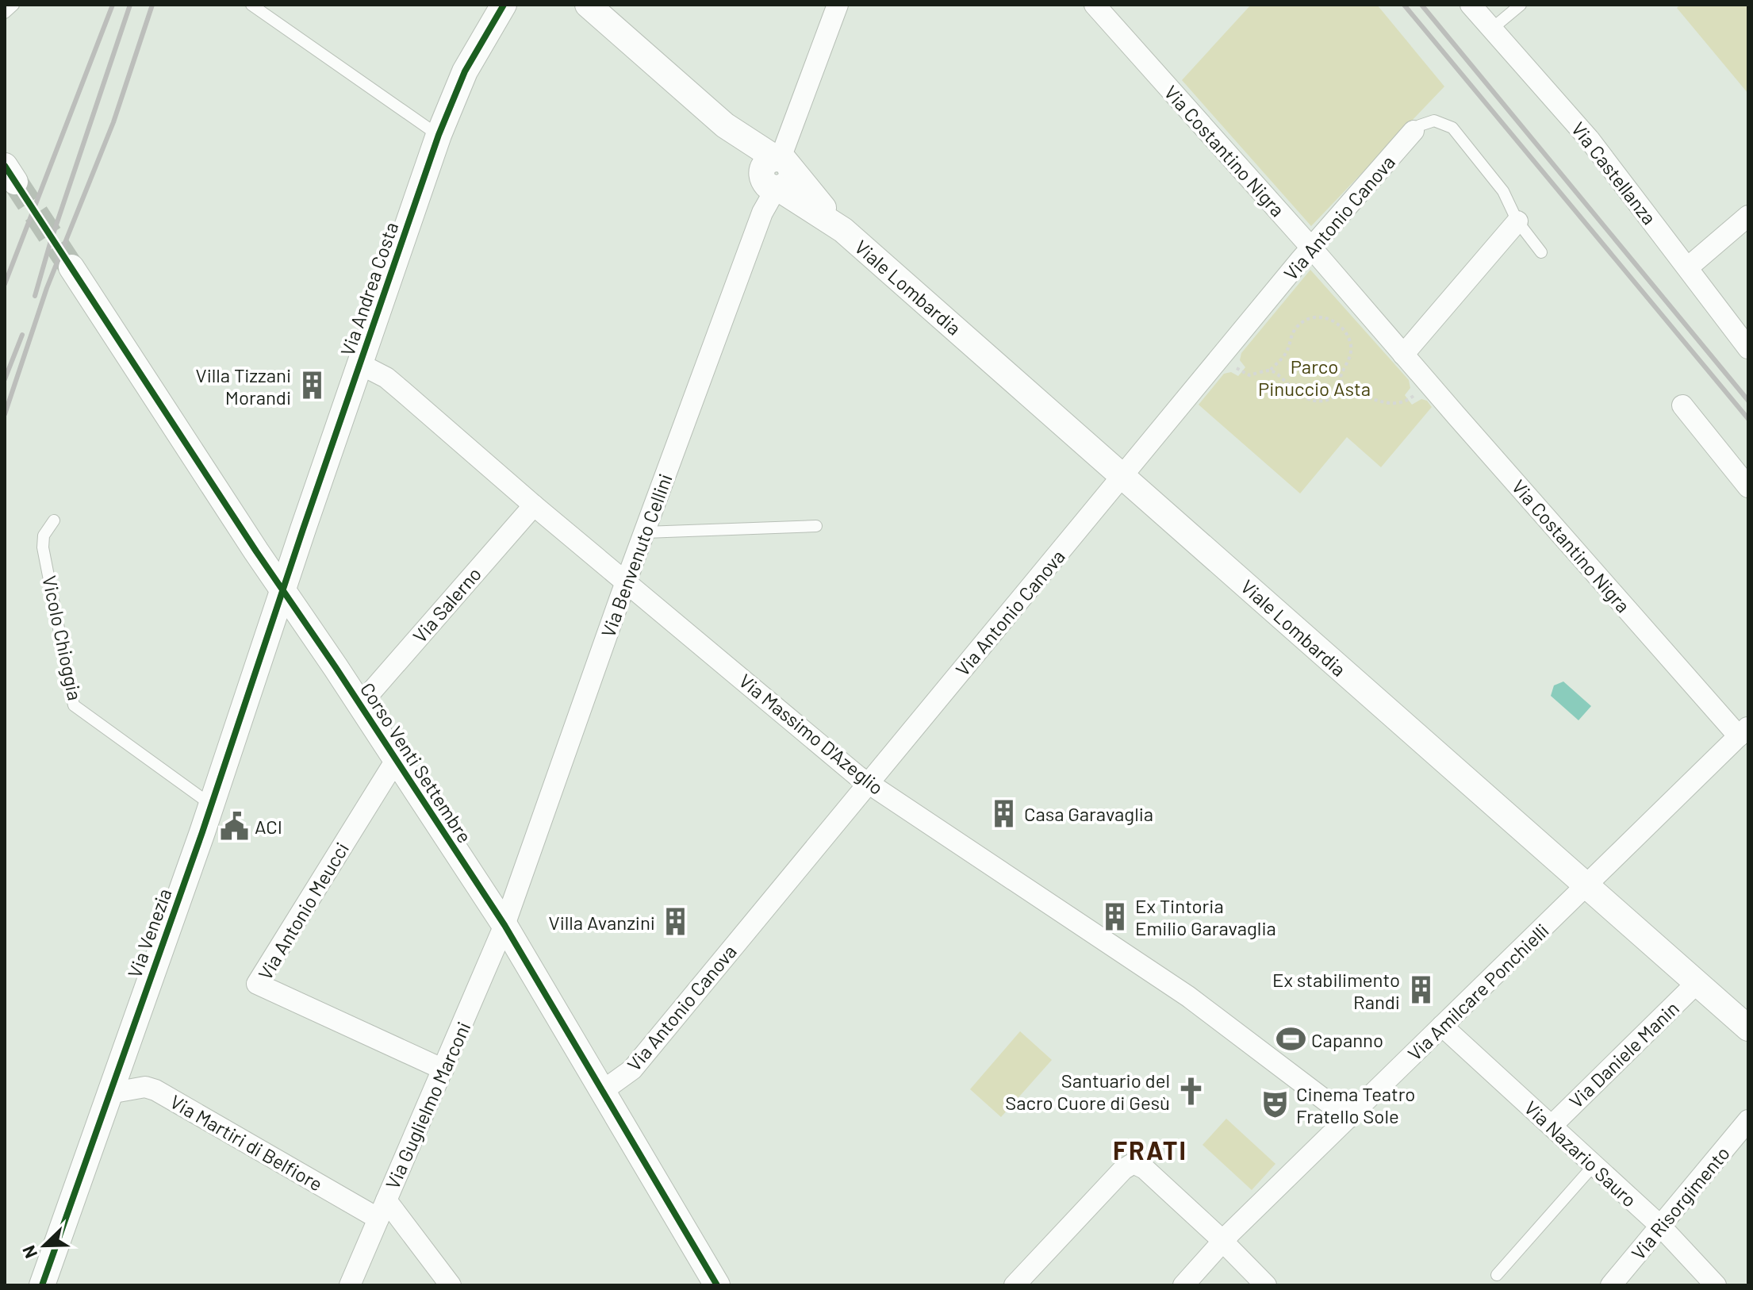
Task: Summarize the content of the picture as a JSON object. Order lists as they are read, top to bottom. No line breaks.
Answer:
{"streets":{"street":["Via Costantino Nigra","Via Castellanza","Via Antonio Canova","Viale Lombardia","Via Andrea Costa","Via Benvenuto Cellini","Via Salerno","Via Massimo D'Azeglio","Corso Venti Settembre","Via Antonio Meucci","Via Venezia","Via Amilcare Ponchielli","Via Daniele Manin","Via Guglielmo Marconi","Via Martiri di Belfiore","Via Nazario Sauro","Via Risorgimento"],"lane":["Vicolo Chioggia"]},"crossings":[["Via Costantino Nigra","Via Antonio Canova"],["Via Costantino Nigra","Via Amilcare Ponchielli"],["Via Antonio Canova","Viale Lombardia"],["Via Antonio Canova","Via Massimo D'Azeglio"],["Via Antonio Canova","Corso Venti Settembre"],["Viale Lombardia","Via Benvenuto Cellini"],["Viale Lombardia","Via Amilcare Ponchielli"],["Viale Lombardia","Via Daniele Manin"],["Via Andrea Costa","Via Massimo D'Azeglio"],["Via Andrea Costa","Corso Venti Settembre"],["Via Andrea Costa","Via Venezia"],["Via Benvenuto Cellini","Via Massimo D'Azeglio"],["Via Benvenuto Cellini","Corso Venti Settembre"],["Via Benvenuto Cellini","Via Guglielmo Marconi"],["Via Salerno","Via Massimo D'Azeglio"],["Via Salerno","Corso Venti Settembre"],["Vicolo Chioggia","Via Venezia"],["Via Massimo D'Azeglio","Via Amilcare Ponchielli"],["Corso Venti Settembre","Via Antonio Meucci"],["Corso Venti Settembre","Via Venezia"],["Corso Venti Settembre","Via Guglielmo Marconi"],["Via Antonio Meucci","Via Guglielmo Marconi"],["Via Venezia","Via Martiri di Belfiore"],["Via Amilcare Ponchielli","Via Nazario Sauro"],["Via Daniele Manin","Via Nazario Sauro"],["Via Guglielmo Marconi","Via Martiri di Belfiore"],["Via Nazario Sauro","Via Risorgimento"]],"districts":["FRATI"],"parks":["Parco Pinuccio Asta"],"places":{"building":["Villa Tizzani Morandi","Casa Garavaglia","Ex Tintoria Emilio Garavaglia","Villa Avanzini","Ex stabilimento Randi"],"public building":["ACI"],"sports":["Capanno"],"church":["Santuario del Sacro Cuore di Gesù"],"theatre":["Cinema Teatro Fratello Sole"]},"north":"bottom left"}
